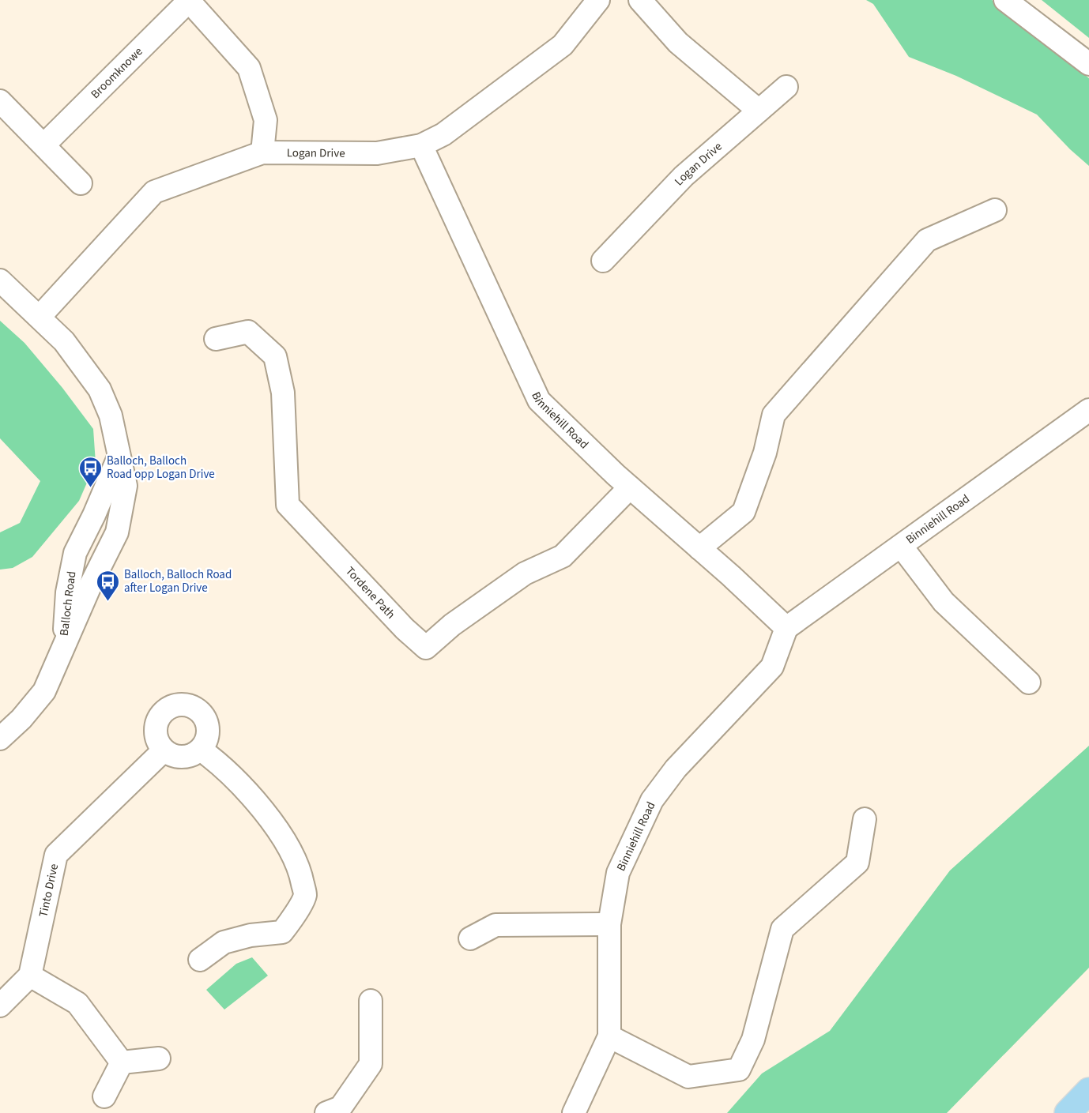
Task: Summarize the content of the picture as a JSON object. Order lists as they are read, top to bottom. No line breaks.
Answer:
{"streets":{"street":["Broomknowe","Logan Drive","Binniehill Road","Tordene Path","Balloch Road","Tinto Drive"]},"crossings":[["Broomknowe","Logan Drive"],["Logan Drive","Binniehill Road"],["Logan Drive","Balloch Road"],["Binniehill Road","Tordene Path"]],"places":{"bus stop":["Balloch, Balloch Road opp Logan Drive","Balloch, Balloch Road after Logan Drive"]}}
